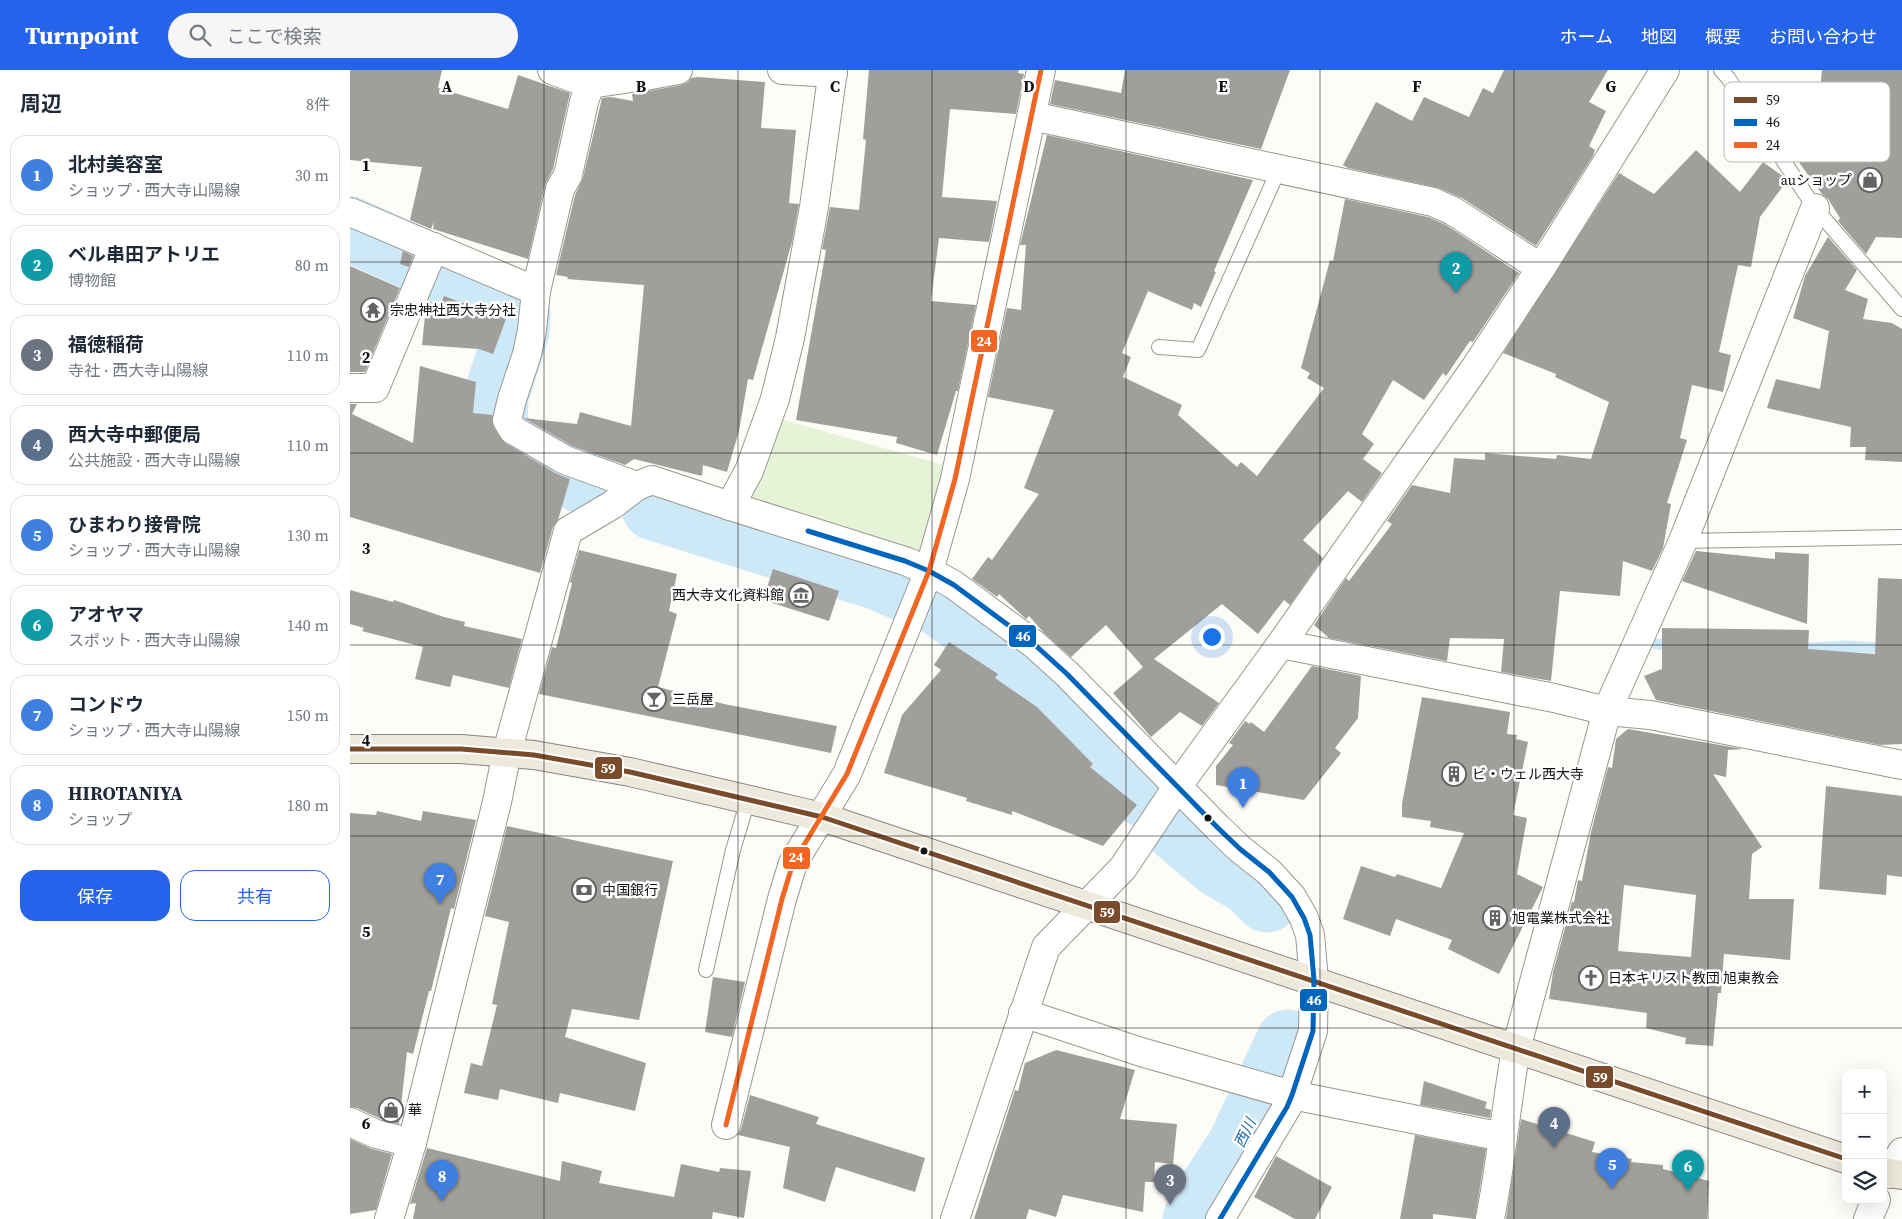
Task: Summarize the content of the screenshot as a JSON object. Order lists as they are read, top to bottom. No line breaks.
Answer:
{"water":["西川"],"places":{"shop":["auショップ","華"],"temple":["宗忠神社西大寺分社"],"museum":["西大寺文化資料館"],"bar":["三岳屋"],"building":["ビ・ウェル西大寺","旭電業株式会社"],"bank":["中国銀行"],"church":["日本キリスト教団 旭東教会"]},"lines":["transit line 24","transit line 46","transit line 59"],"legend":["59","46","24"],"page":{"header":"Turnpoint","search":"ここで検索","nav":["ホーム","地図","概要","お問い合わせ"],"heading":["周辺","8件"],"list":[{"mark":"1","name":"北村美容室","note":"ショップ · 西大寺山陽線","value":"30 m"},{"mark":"2","name":"ベル串田アトリエ","note":"博物館","value":"80 m"},{"mark":"3","name":"福徳稲荷","note":"寺社 · 西大寺山陽線","value":"110 m"},{"mark":"4","name":"西大寺中郵便局","note":"公共施設 · 西大寺山陽線","value":"110 m"},{"mark":"5","name":"ひまわり接骨院","note":"ショップ · 西大寺山陽線","value":"130 m"},{"mark":"6","name":"アオヤマ","note":"スポット · 西大寺山陽線","value":"140 m"},{"mark":"7","name":"コンドウ","note":"ショップ · 西大寺山陽線","value":"150 m"},{"mark":"8","name":"HIROTANIYA","note":"ショップ","value":"180 m"}],"pins":["2","1","7","4","5","6","8","3"],"buttons":["保存","共有"],"map_buttons":["+","−"]},"grid":{"columns":["A","B","C","D","E","F","G"],"rows":["1","2","3","4","5","6"]}}
